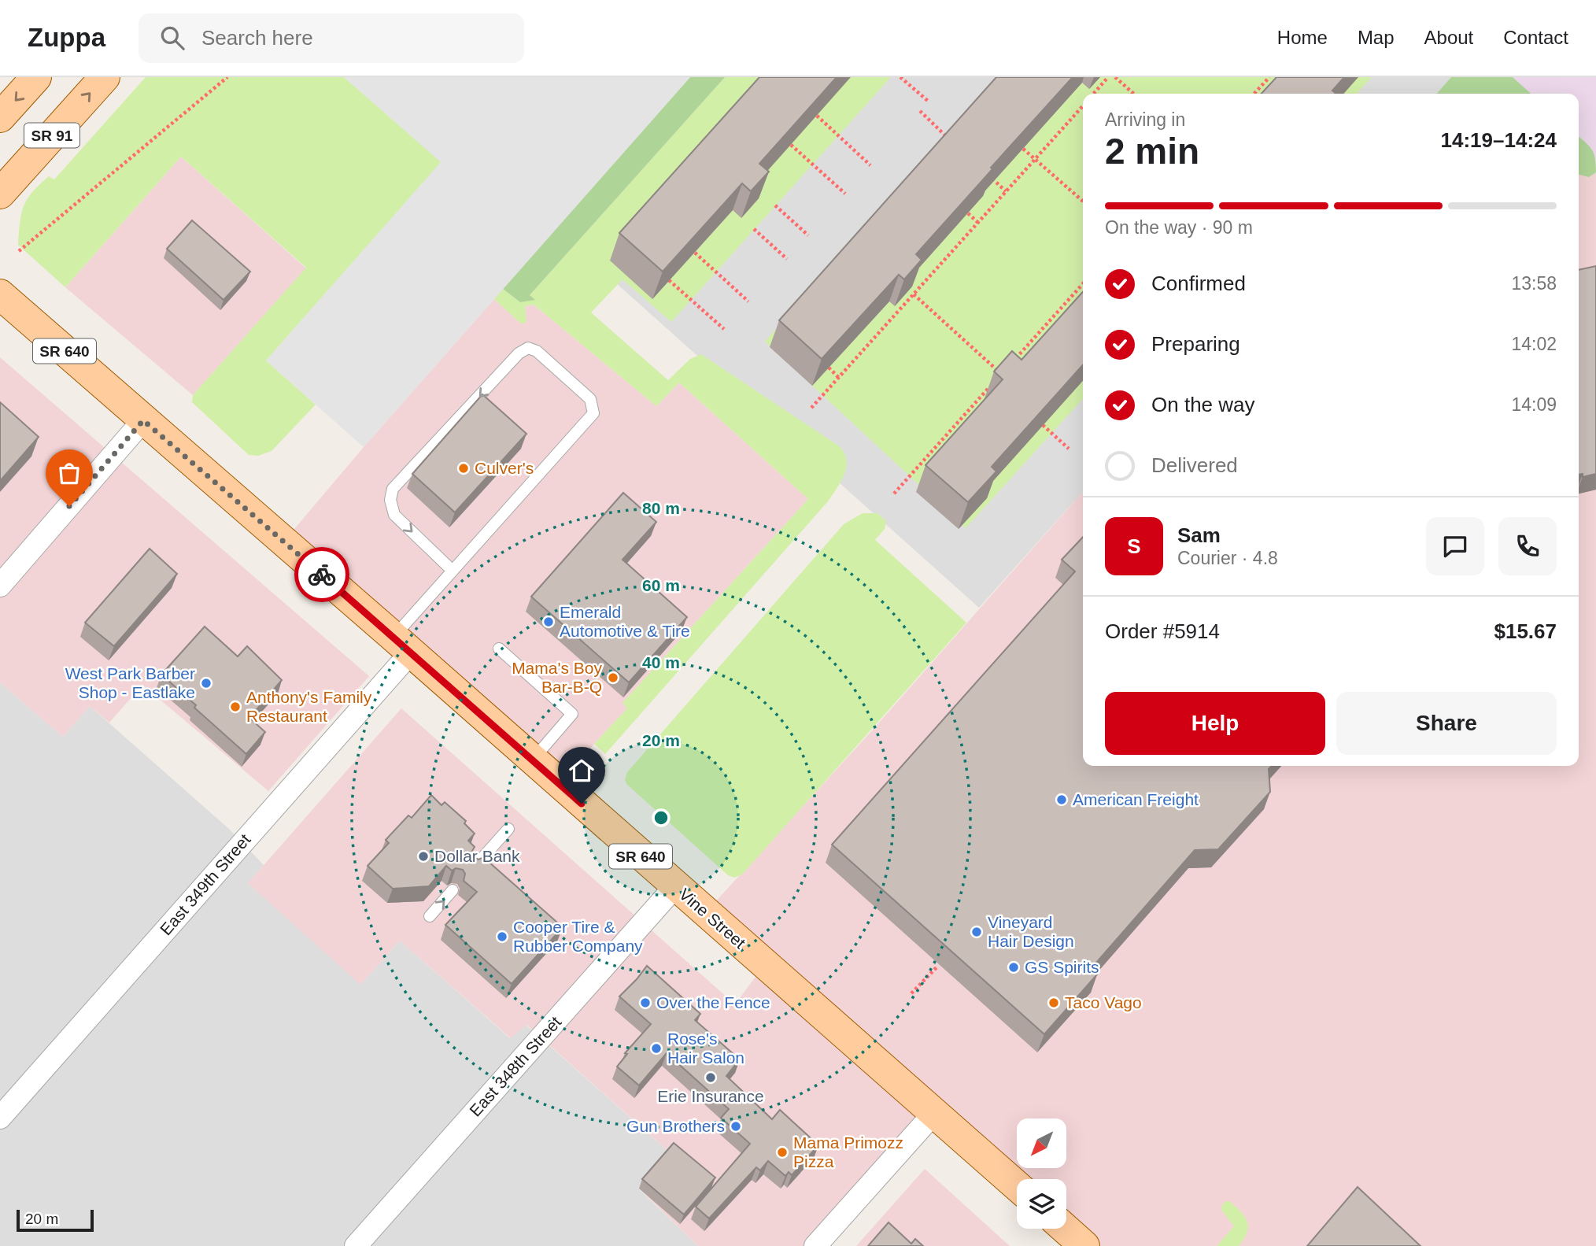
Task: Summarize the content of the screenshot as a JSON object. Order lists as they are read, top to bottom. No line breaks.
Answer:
{"streets":{"main road":["SR 91","SR 640","Vine Street"],"street":["East 349th Street","East 348th Street"]},"crossings":[["East 349th Street","Vine Street"],["Vine Street","East 348th Street"]],"places":["Culver's","Emerald Automotive & Tire","Mama's Boy Bar-B-Q","West Park Barber Shop - Eastlake","Anthony's Family Restaurant","American Freight","Dollar Bank","Vineyard Hair Design","Cooper Tire & Rubber Company","GS Spirits","Over the Fence","Taco Vago","Rose's Hair Salon","Erie Insurance","Gun Brothers","Mama Primozz Pizza"],"scale_bar":"20 m","north":"bottom left","page":{"header":"Zuppa","search":"Search here","nav":["Home","Map","About","Contact"],"heading":["2 min","Arriving in","14:19–14:24"],"panel":["Sam","Courier · 4.8","Order #5914","$15.67"],"bar":"On the way · 90 m","list":[["Confirmed","13:58"],["Preparing","14:02"],["On the way","14:09"],"Delivered"],"round":"S","buttons":["Help","Share"],"scale":"20 m"},"rings":["80 m","60 m","40 m","20 m"]}
